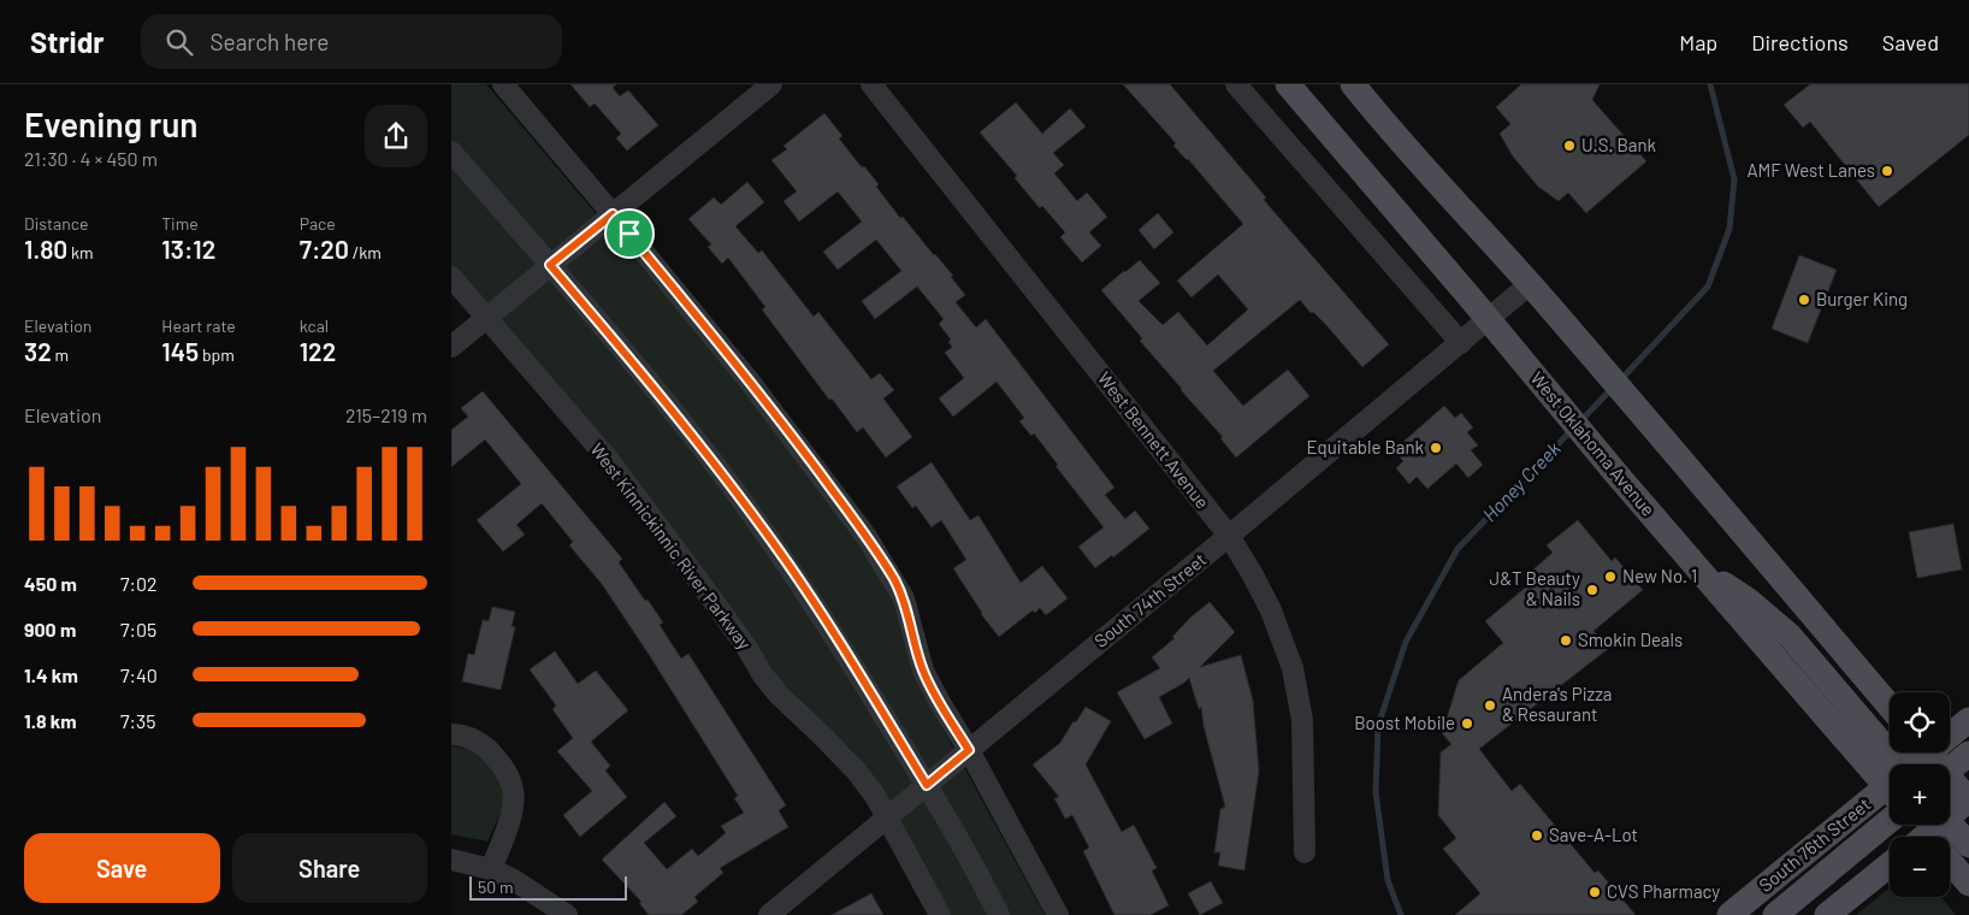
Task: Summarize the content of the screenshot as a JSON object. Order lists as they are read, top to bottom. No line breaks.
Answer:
{"streets":{"main road":["West Oklahoma Avenue","South 76th Street"],"street":["West Bennett Avenue","West Kinnickinnic River Parkway","South 74th Street"]},"crossings":[["West Bennett Avenue","South 74th Street"],["West Oklahoma Avenue","South 74th Street"],["West Kinnickinnic River Parkway","South 74th Street"]],"water":["Honey Creek"],"places":["U.S. Bank","AMF West Lanes","Burger King","Equitable Bank","New No. 1","J&T Beauty & Nails","Smokin Deals","Andera's Pizza & Resaurant","Boost Mobile","Save-A-Lot","CVS Pharmacy"],"scale_bar":"50 m","page":{"header":"Stridr","search":"Search here","nav":["Map","Directions","Saved"],"heading":["Evening run","21:30 · 4 × 450 m"],"stats":[["Distance","1.80 km"],["Time","13:12"],["Pace","7:20 /km"],["Elevation","32 m"],["Heart rate","145 bpm"],["kcal","122"]],"chart":["Elevation","215–219 m"],"list":[{"name":"450 m","note":"7:02"},{"name":"900 m","note":"7:05"},{"name":"1.4 km","note":"7:40"},{"name":"1.8 km","note":"7:35"}],"map_buttons":["+","−"],"buttons":["Save","Share"],"scale":"50 m"}}
